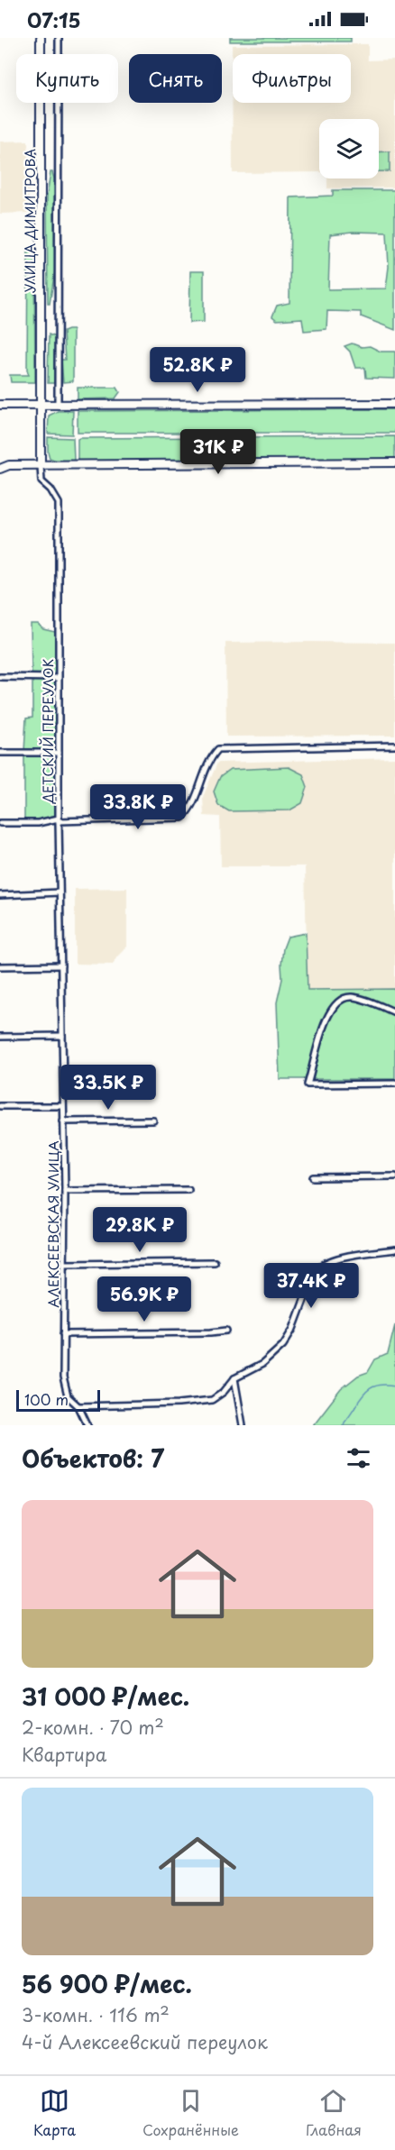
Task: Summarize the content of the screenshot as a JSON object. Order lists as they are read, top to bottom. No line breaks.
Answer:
{"streets":{"main road":["УЛИЦА ДИМИТРОВА"],"street":["ДЕТСКИЙ ПЕРЕУЛОК","АЛЕКСЕЕВСКАЯ УЛИЦА"]},"crossings":[["УЛИЦА ДИМИТРОВА","ДЕТСКИЙ ПЕРЕУЛОК"],["ДЕТСКИЙ ПЕРЕУЛОК","АЛЕКСЕЕВСКАЯ УЛИЦА"]],"scale_bar":"100 m","page":{"status":"07:15","chip":["Купить","Снять","Фильтры"],"price":["52.8K ₽","31K ₽","33.8K ₽","33.5K ₽","29.8K ₽","37.4K ₽","56.9K ₽"],"scale":"100 m","heading":"Объектов: 7","list":[{"name":"31 000 ₽/мес.","note":"2-комн. · 70 m² · Квартира"},{"name":"56 900 ₽/мес.","note":"3-комн. · 116 m² · 4-й Алексеевский переулок"}],"tabs":["Карта","Сохранённые","Главная"]}}
